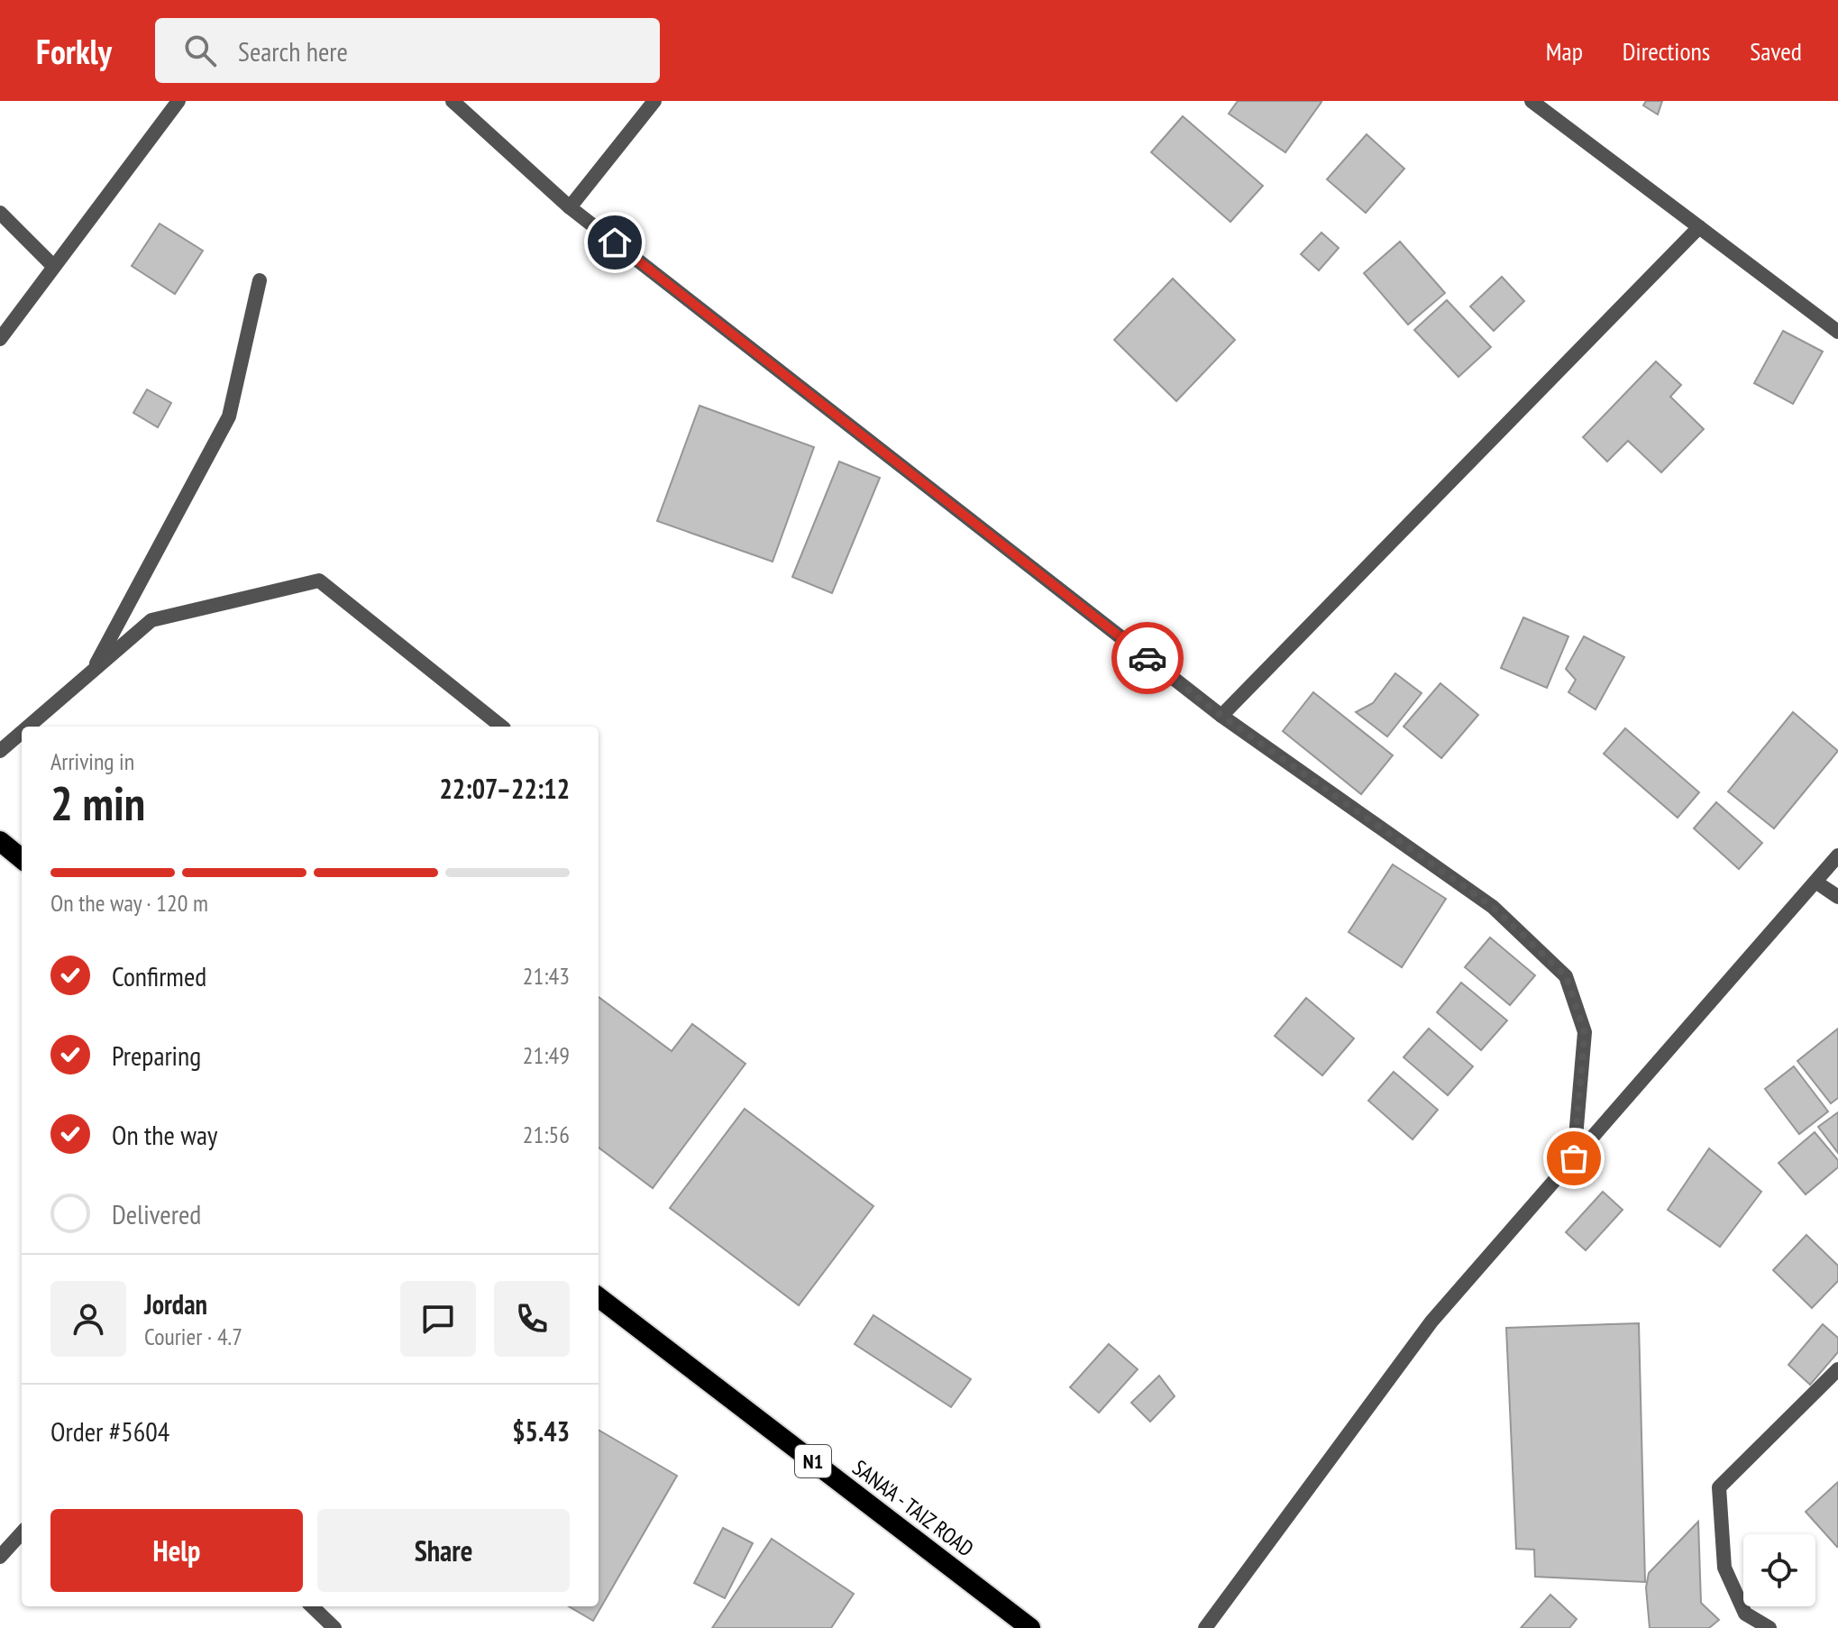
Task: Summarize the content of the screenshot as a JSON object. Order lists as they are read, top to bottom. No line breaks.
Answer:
{"streets":{"highway":["N1","SANA'A - TAIZ ROAD"]},"page":{"header":"Forkly","search":"Search here","nav":["Map","Directions","Saved"],"heading":["2 min","Arriving in","22:07–22:12"],"panel":["Jordan","Courier · 4.7","Order #5604","$5.43"],"bar":"On the way · 120 m","list":[["Confirmed","21:43"],["Preparing","21:49"],["On the way","21:56"],"Delivered"],"buttons":["Help","Share"]}}
